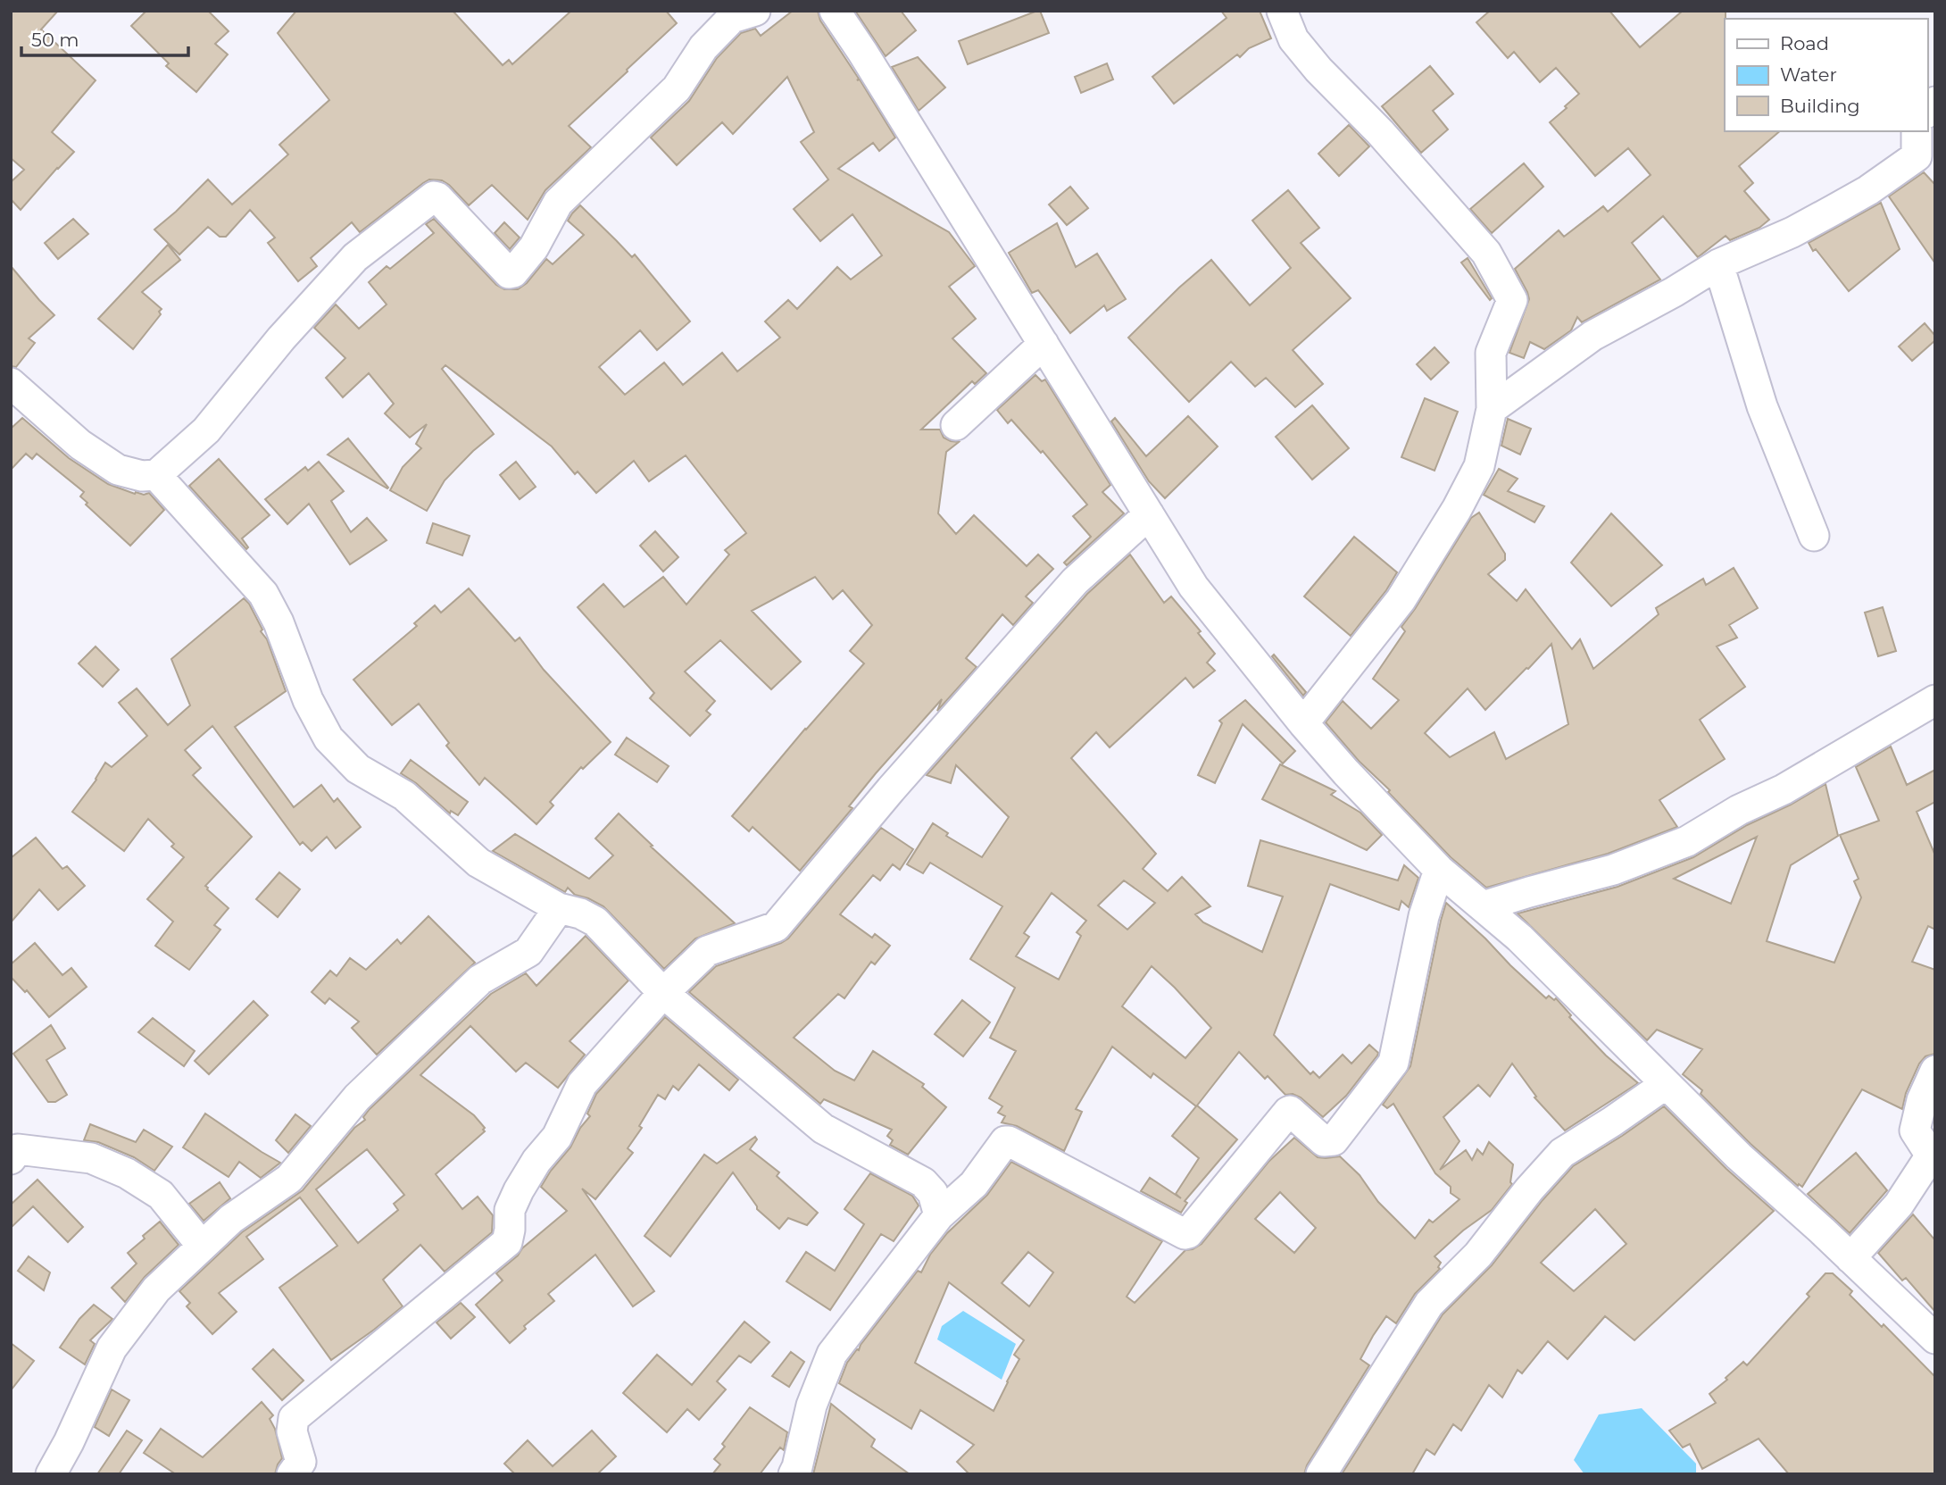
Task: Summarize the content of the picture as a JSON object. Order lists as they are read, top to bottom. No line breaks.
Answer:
{"legend":["Road","Water","Building"],"scale_bar":"50 m"}
